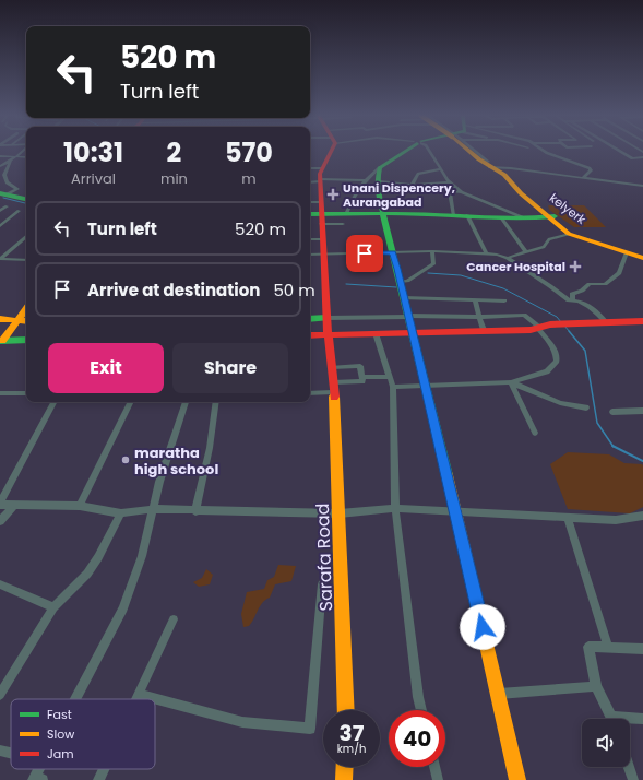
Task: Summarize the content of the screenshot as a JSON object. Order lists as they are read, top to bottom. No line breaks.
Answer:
{"streets":{"street":["kelyerk","Sarafa Road"]},"places":{"health":["Unani Dispencery, Aurangabad","Cancer Hospital"],"other":["maratha high school"]},"legend":["Fast","Slow","Jam"],"page":{"turn":["520 m","Turn left"],"eta":["10:31","Arrival","2","min","570","m"],"list":[{"name":"Turn left","value":"520 m"},{"name":"Arrive at destination","value":"50 m"}],"buttons":["Exit","Share"],"speed":"37 km/h","limit":"40"}}
